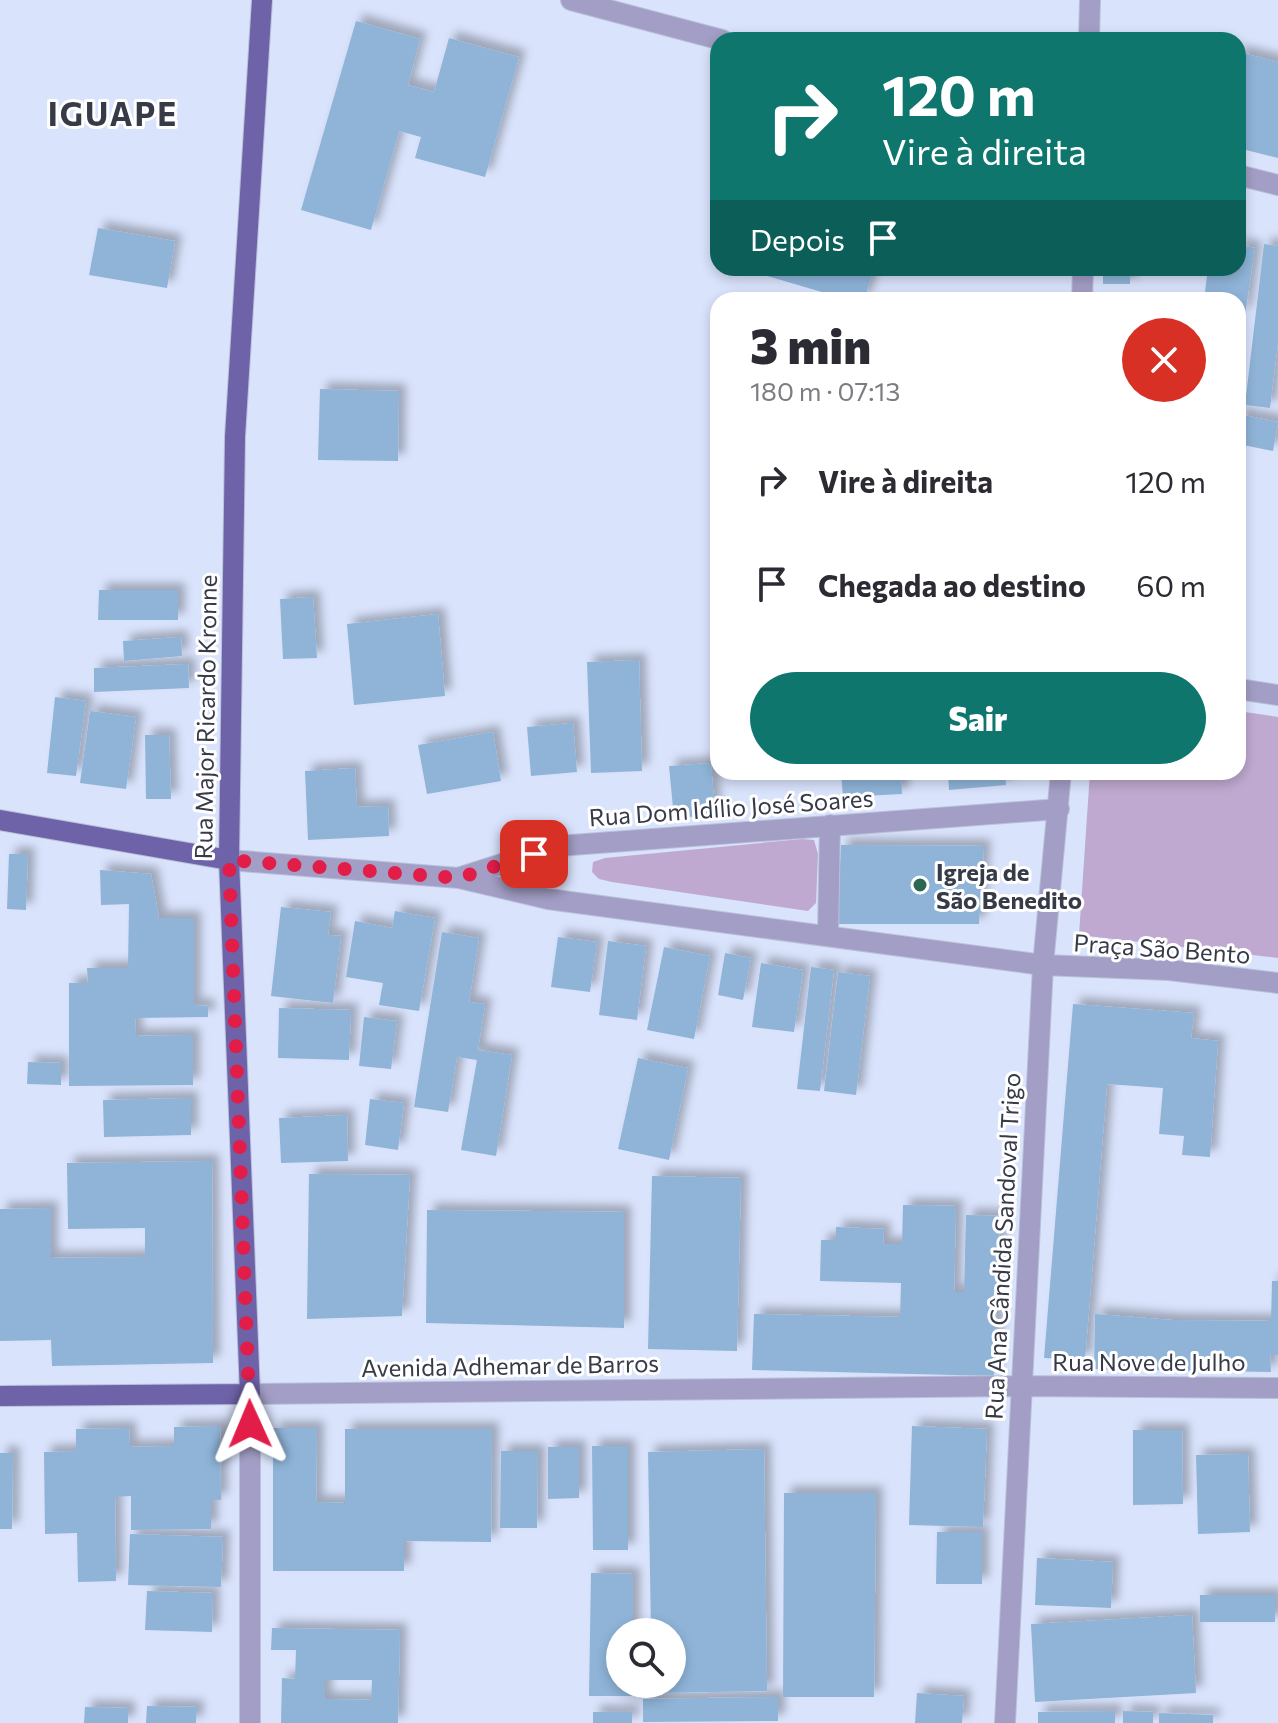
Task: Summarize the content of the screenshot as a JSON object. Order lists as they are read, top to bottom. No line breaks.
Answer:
{"streets":{"main road":["Rua Major Ricardo Kronne","Rua Dom Idílio José Soares","Avenida Adhemar de Barros"],"street":["Praça São Bento","Rua Ana Cândida Sandoval Trigo","Rua Nove de Julho"]},"crossings":[["Rua Major Ricardo Kronne","Rua Dom Idílio José Soares"],["Rua Major Ricardo Kronne","Avenida Adhemar de Barros"],["Rua Dom Idílio José Soares","Praça São Bento"],["Rua Dom Idílio José Soares","Rua Ana Cândida Sandoval Trigo"],["Praça São Bento","Rua Ana Cândida Sandoval Trigo"],["Rua Ana Cândida Sandoval Trigo","Rua Nove de Julho"],["Rua Ana Cândida Sandoval Trigo","Avenida Adhemar de Barros"],["Rua Nove de Julho","Avenida Adhemar de Barros"]],"districts":["IGUAPE"],"places":["Igreja de São Benedito"],"page":{"turn":["120 m","Vire à direita"],"then":"Depois","heading":["3 min","180 m · 07:13"],"list":[{"name":"Vire à direita","value":"120 m"},{"name":"Chegada ao destino","value":"60 m"}],"buttons":"Sair"}}
